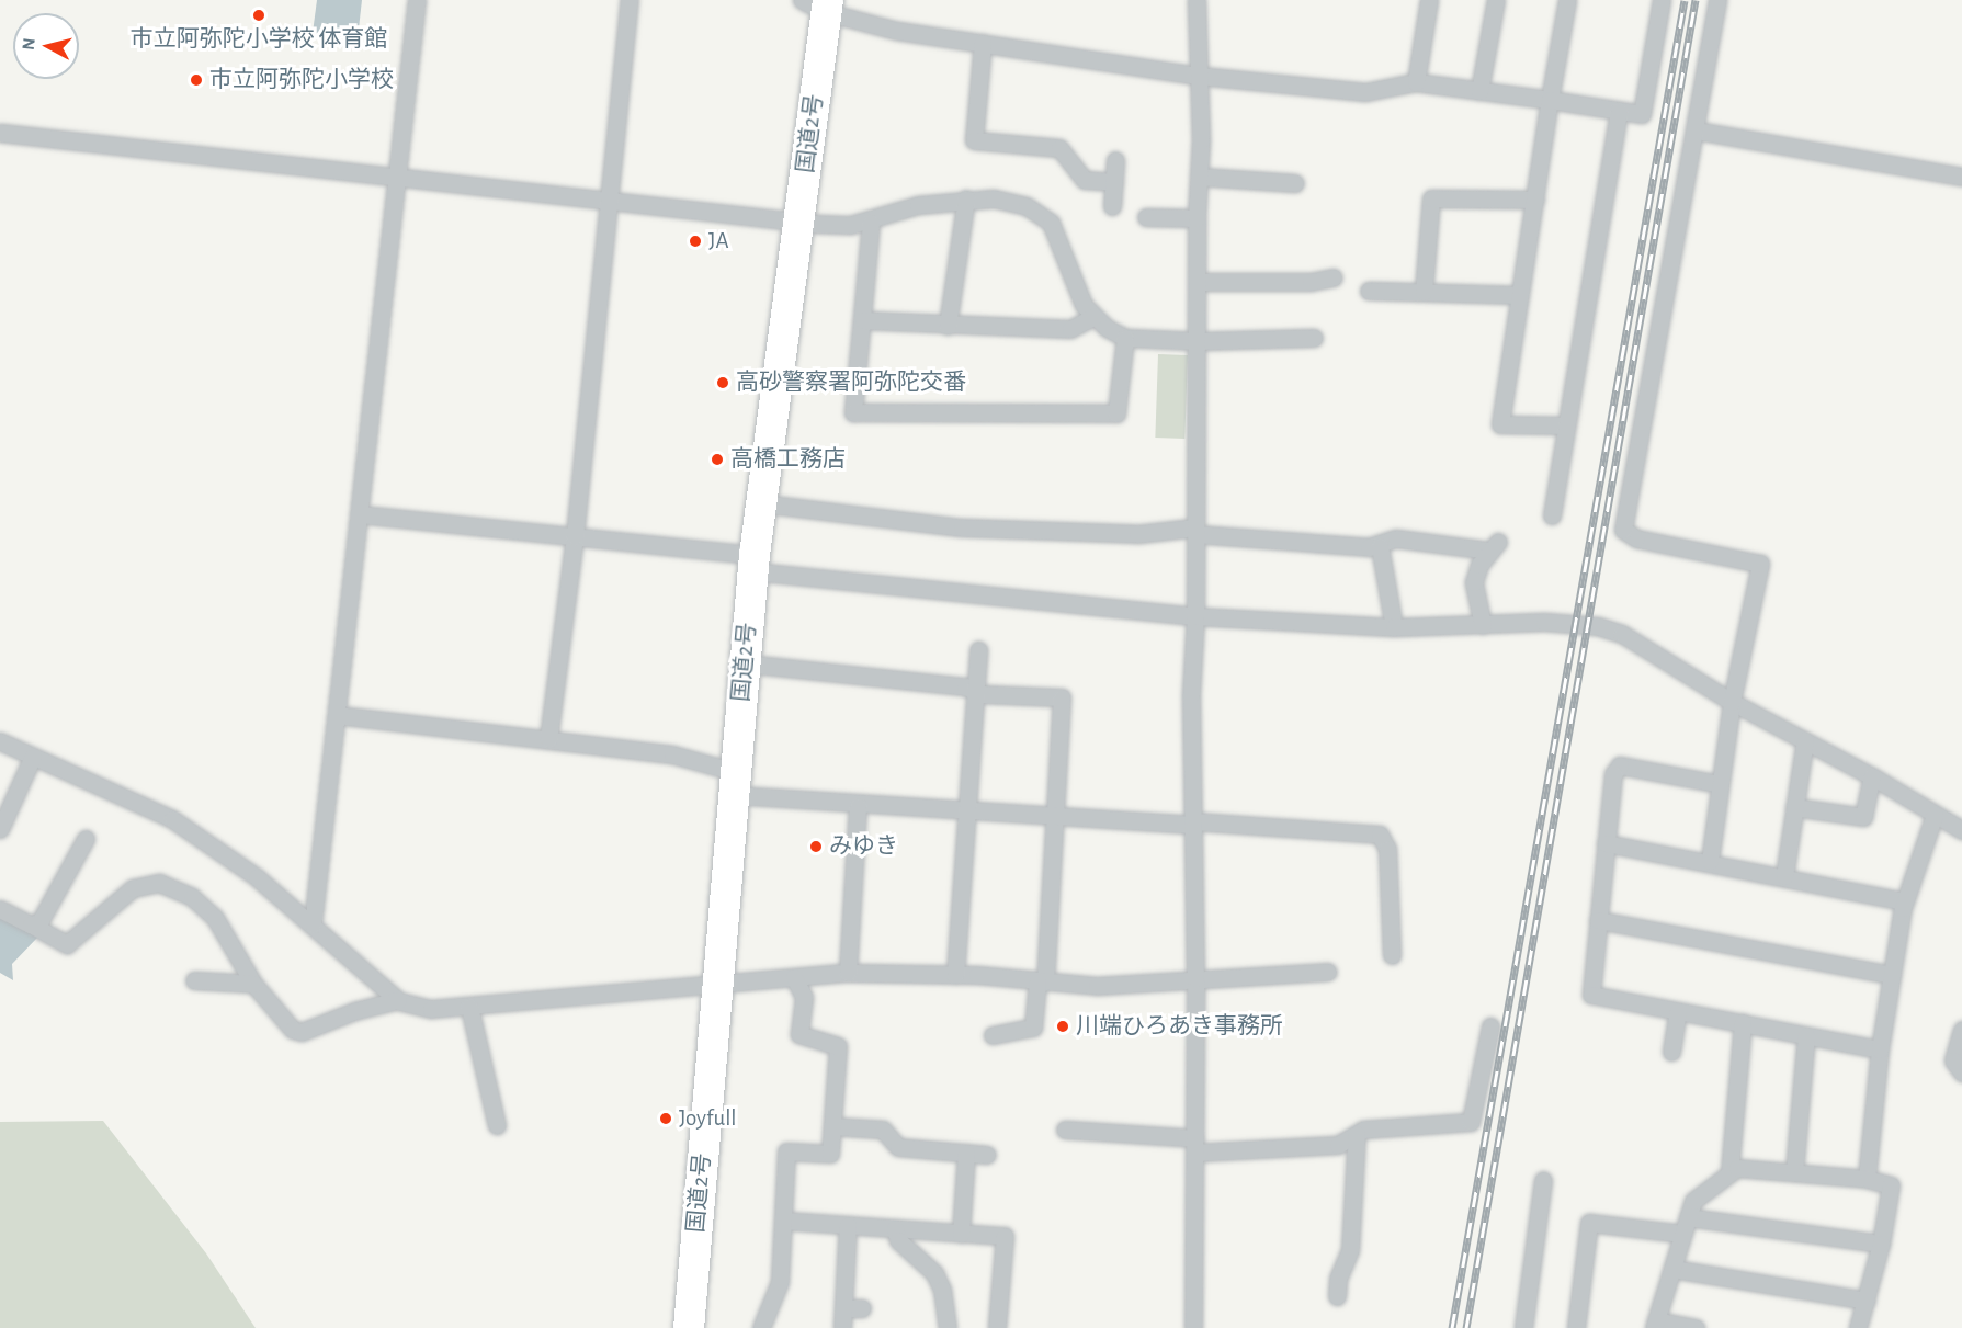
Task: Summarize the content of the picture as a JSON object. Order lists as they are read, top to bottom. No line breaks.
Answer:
{"streets":{"highway":["国道2号"]},"places":["市立阿弥陀小学校 体育館","市立阿弥陀小学校","JA","高砂警察署阿弥陀交番","高橋工務店","みゆき","川端ひろあき事務所","Joyfull"],"north":"left"}
